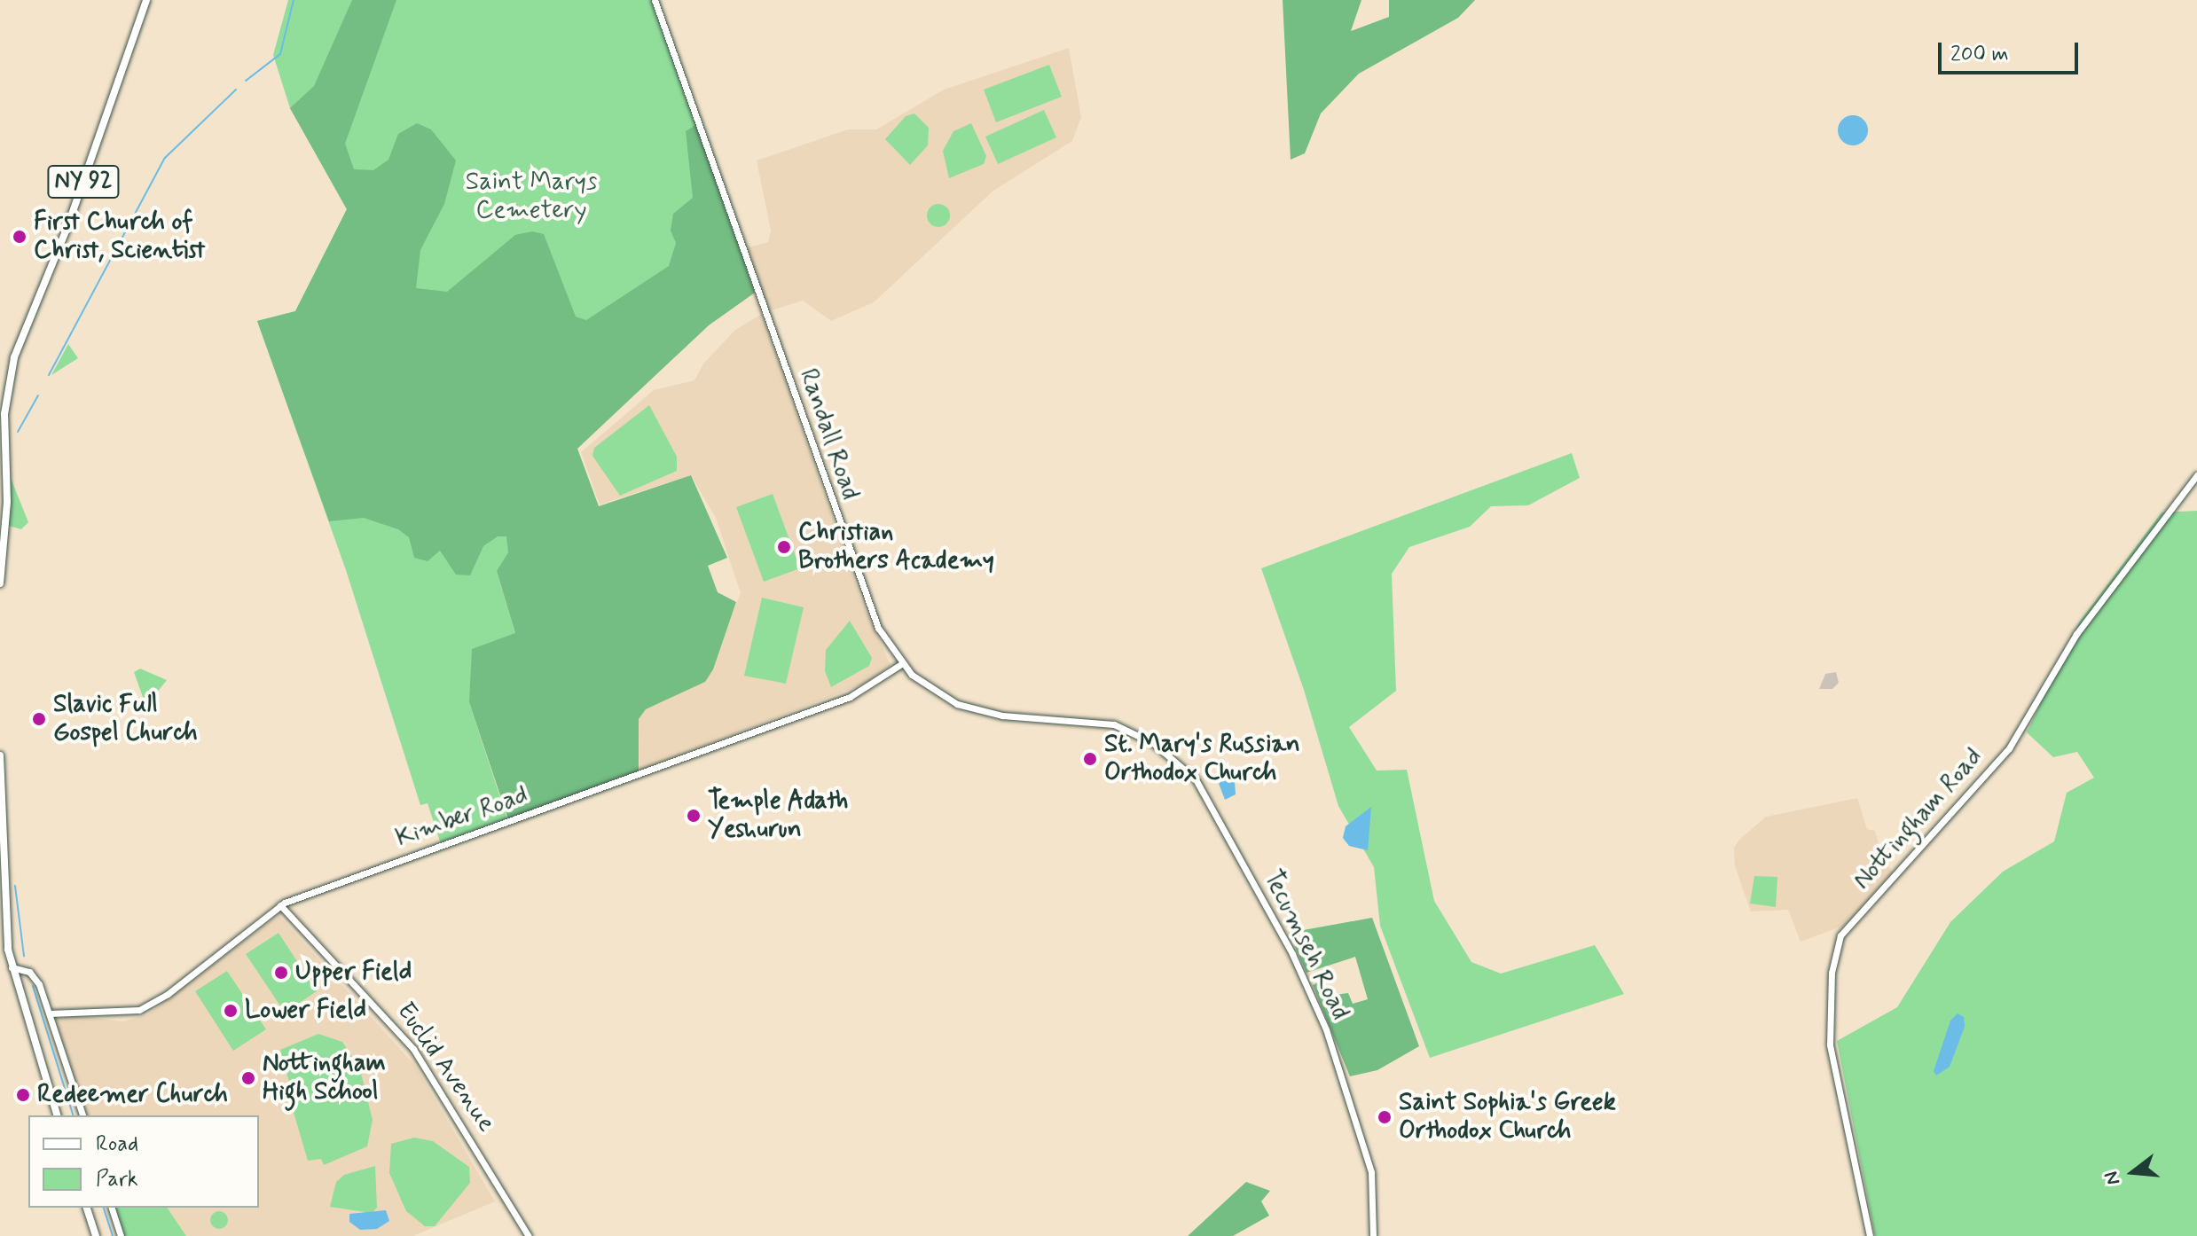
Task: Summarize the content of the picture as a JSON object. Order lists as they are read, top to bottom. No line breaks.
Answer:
{"streets":{"main road":["NY 92"],"street":["Randall Road","Kimber Road","Nottingham Road","Tecumseh Road","Euclid Avenue"]},"crossings":[["Randall Road","Kimber Road"],["Randall Road","Tecumseh Road"],["Kimber Road","Euclid Avenue"]],"parks":["Saint Marys Cemetery"],"places":["First Church of Christ, Scientist","Christian Brothers Academy","Slavic Full Gospel Church","St. Mary's Russian Orthodox Church","Temple Adath Yeshurun","Upper Field","Lower Field","Nottingham High School","Redeemer Church","Saint Sophia's Greek Orthodox Church"],"legend":["Road","Park"],"scale_bar":"200 m","north":"left"}
